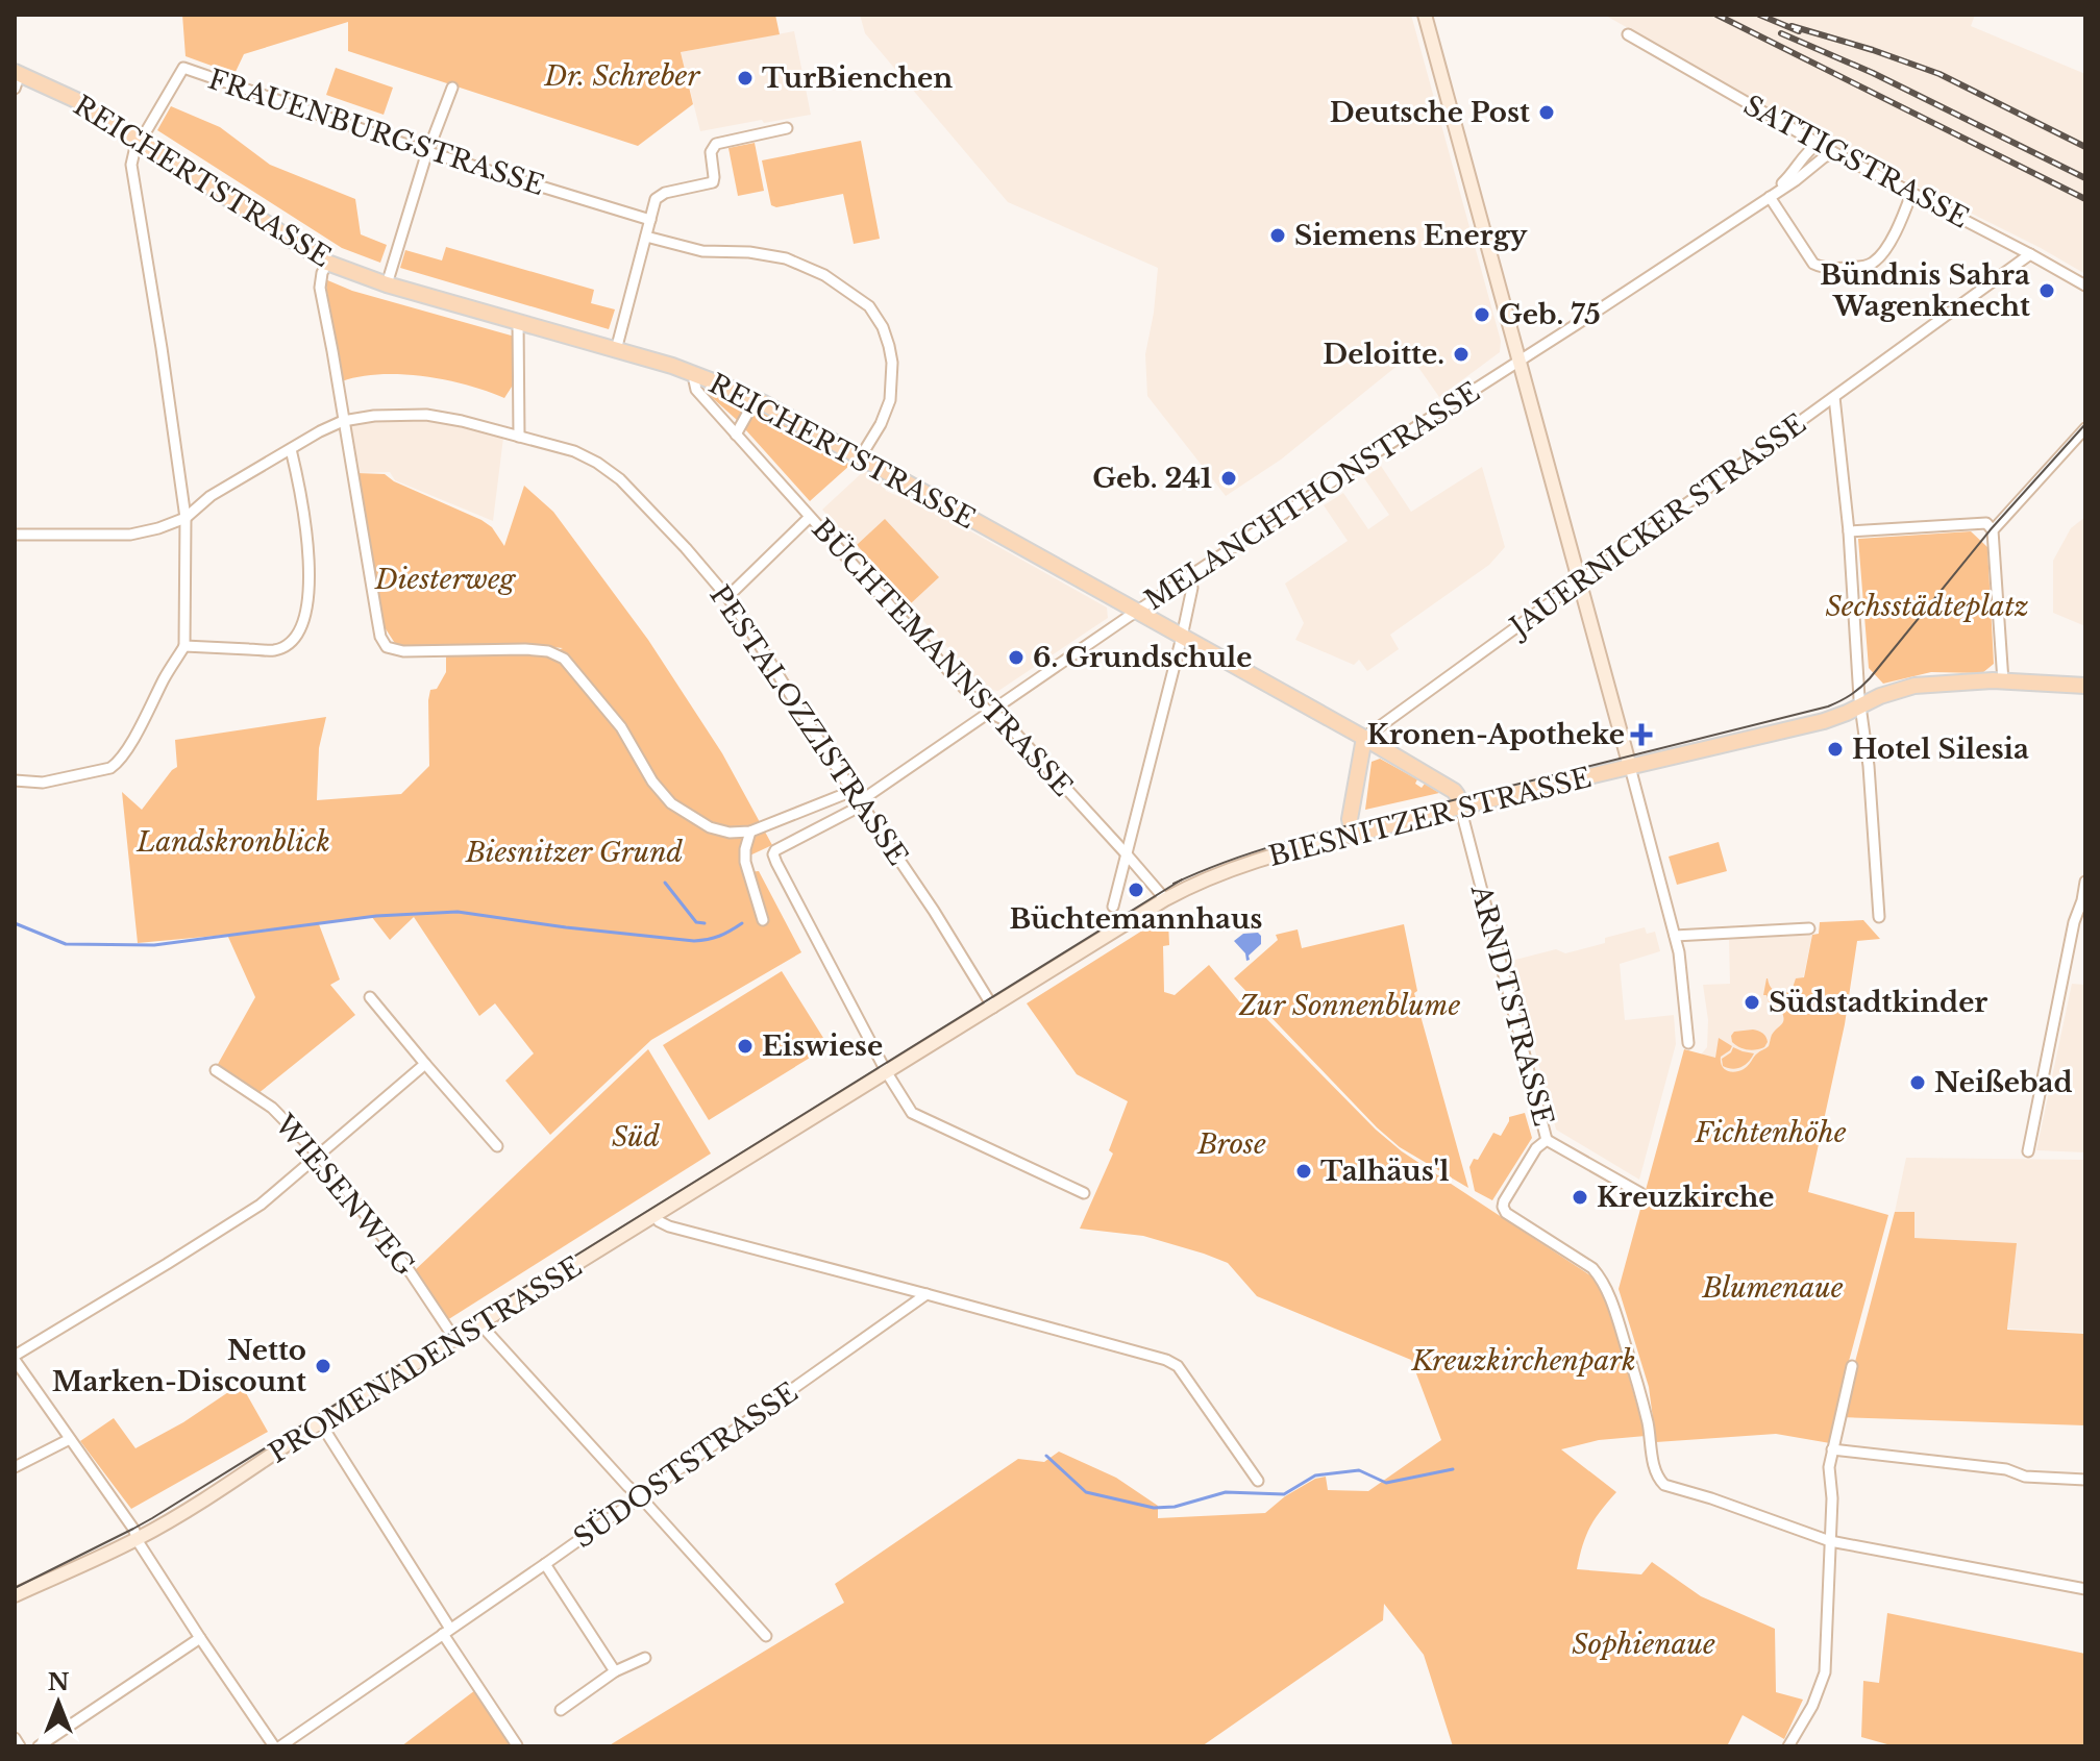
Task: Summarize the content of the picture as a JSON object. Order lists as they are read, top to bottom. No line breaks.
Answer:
{"streets":{"main road":["REICHERTSTRASSE","BIESNITZER STRASSE","PROMENADENSTRASSE"],"street":["FRAUENBURGSTRASSE","SATTIGSTRASSE","MELANCHTHONSTRASSE","JAUERNICKER STRASSE","BÜCHTEMANNSTRASSE","PESTALOZZISTRASSE","ARNDTSTRASSE","WIESENWEG","SÜDOSTSTRASSE"]},"crossings":[["FRAUENBURGSTRASSE","REICHERTSTRASSE"],["SATTIGSTRASSE","MELANCHTHONSTRASSE"],["SATTIGSTRASSE","JAUERNICKER STRASSE"],["REICHERTSTRASSE","MELANCHTHONSTRASSE"],["REICHERTSTRASSE","JAUERNICKER STRASSE"],["REICHERTSTRASSE","BÜCHTEMANNSTRASSE"],["REICHERTSTRASSE","BIESNITZER STRASSE"],["REICHERTSTRASSE","ARNDTSTRASSE"],["MELANCHTHONSTRASSE","BÜCHTEMANNSTRASSE"],["MELANCHTHONSTRASSE","PESTALOZZISTRASSE"],["MELANCHTHONSTRASSE","BIESNITZER STRASSE"],["BÜCHTEMANNSTRASSE","BIESNITZER STRASSE"],["PESTALOZZISTRASSE","BIESNITZER STRASSE"],["BIESNITZER STRASSE","ARNDTSTRASSE"],["BIESNITZER STRASSE","PROMENADENSTRASSE"],["WIESENWEG","PROMENADENSTRASSE"]],"parks":["Dr. Schreber","Diesterweg","Sechsstädteplatz","Landskronblick","Biesnitzer Grund","Zur Sonnenblume","Fichtenhöhe","Süd","Brose","Blumenaue","Kreuzkirchenpark","Sophienaue"],"places":{"other":["TurBienchen","Deutsche Post","Siemens Energy","Bündnis Sahra Wagenknecht","Geb. 75","Deloitte.","Geb. 241","6. Grundschule","Hotel Silesia","Büchtemannhaus","Südstadtkinder","Eiswiese","Neißebad","Talhäus'l","Kreuzkirche","Netto Marken-Discount"],"health":["Kronen-Apotheke"]},"north":"top"}
